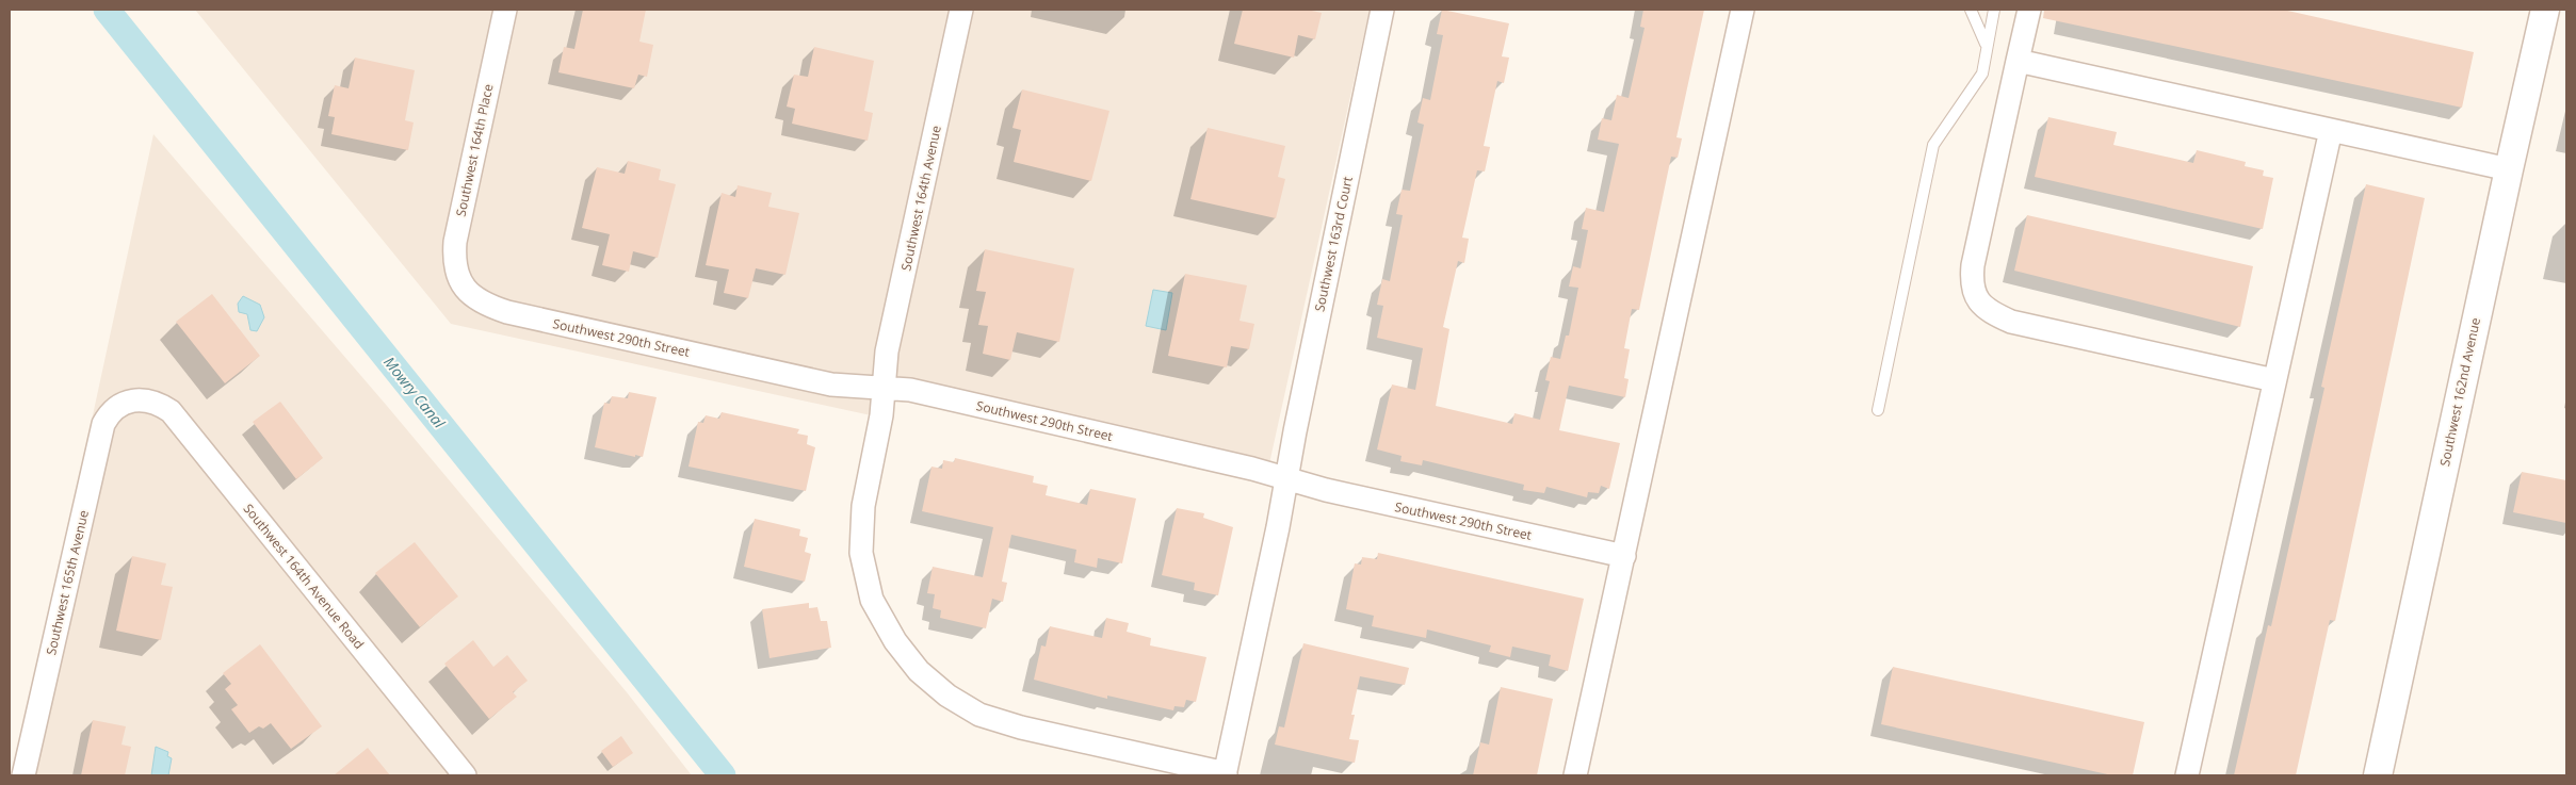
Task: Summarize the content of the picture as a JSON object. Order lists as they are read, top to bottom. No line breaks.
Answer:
{"streets":{"street":["Southwest 164th Place","Southwest 164th Avenue","Southwest 163rd Court","Southwest 290th Street","Southwest 162nd Avenue","Southwest 164th Avenue Road","Southwest 165th Avenue"]},"crossings":[["Southwest 164th Place","Southwest 290th Street"],["Southwest 164th Avenue","Southwest 163rd Court"],["Southwest 164th Avenue","Southwest 290th Street"],["Southwest 163rd Court","Southwest 290th Street"],["Southwest 164th Avenue Road","Southwest 165th Avenue"]],"water":["Mowry Canal"]}
